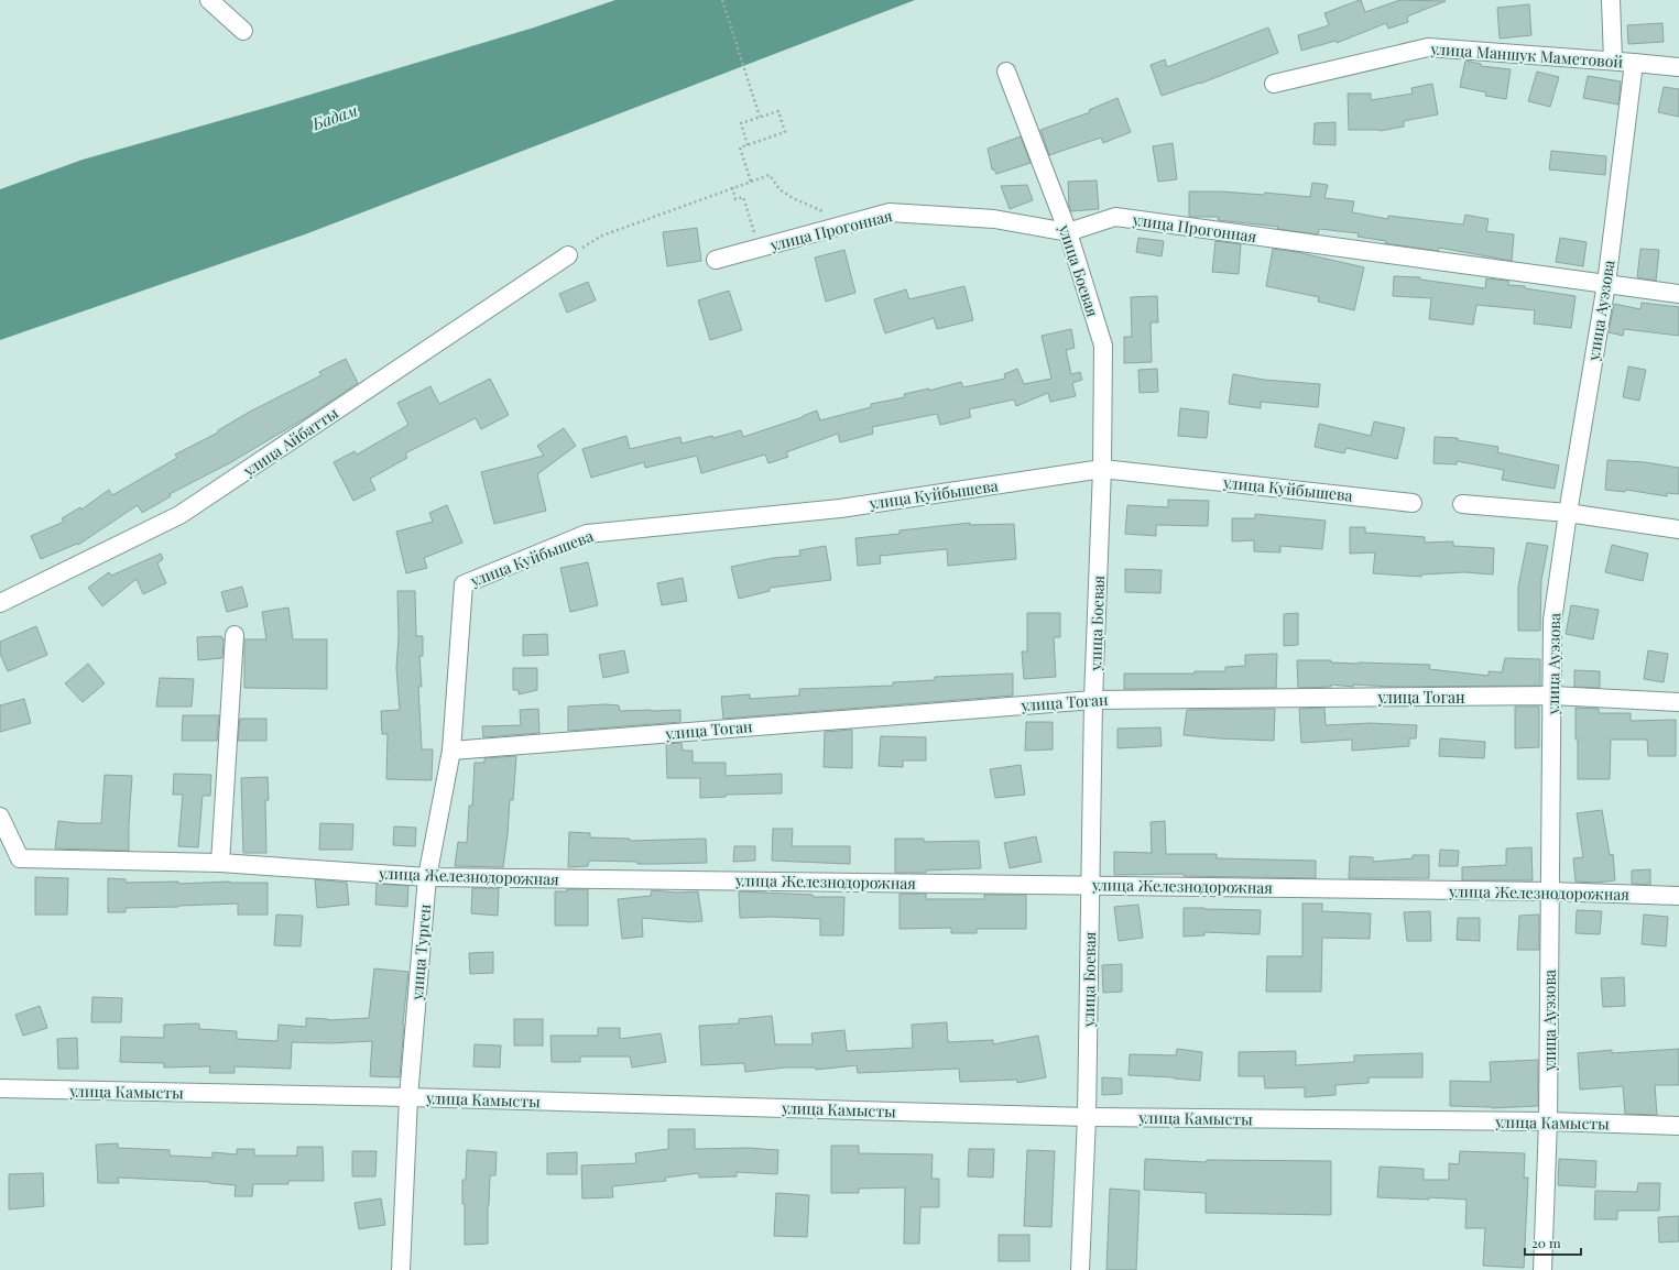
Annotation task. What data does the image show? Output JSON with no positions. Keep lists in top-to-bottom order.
{
  "streets": {
    "street": [
      "улица Маншук Маметовой",
      "улица Прогонная",
      "улица Боевая",
      "улица Ауэзова",
      "улица Айбатты",
      "улица Куйбышева",
      "улица Тоган",
      "улица Железнодорожная",
      "улица Турген",
      "улица Камысты"
    ]
  },
  "crossings": [
    ["улица Маншук Маметовой", "улица Ауэзова"],
    ["улица Прогонная", "улица Боевая"],
    ["улица Прогонная", "улица Ауэзова"],
    ["улица Боевая", "улица Куйбышева"],
    ["улица Боевая", "улица Тоган"],
    ["улица Боевая", "улица Железнодорожная"],
    ["улица Боевая", "улица Камысты"],
    ["улица Ауэзова", "улица Тоган"],
    ["улица Ауэзова", "улица Железнодорожная"],
    ["улица Ауэзова", "улица Камысты"],
    ["улица Куйбышева", "улица Турген"],
    ["улица Тоган", "улица Турген"],
    ["улица Железнодорожная", "улица Турген"],
    ["улица Турген", "улица Камысты"]
  ],
  "water": ["Бадам"],
  "scale_bar": "20 m"
}
